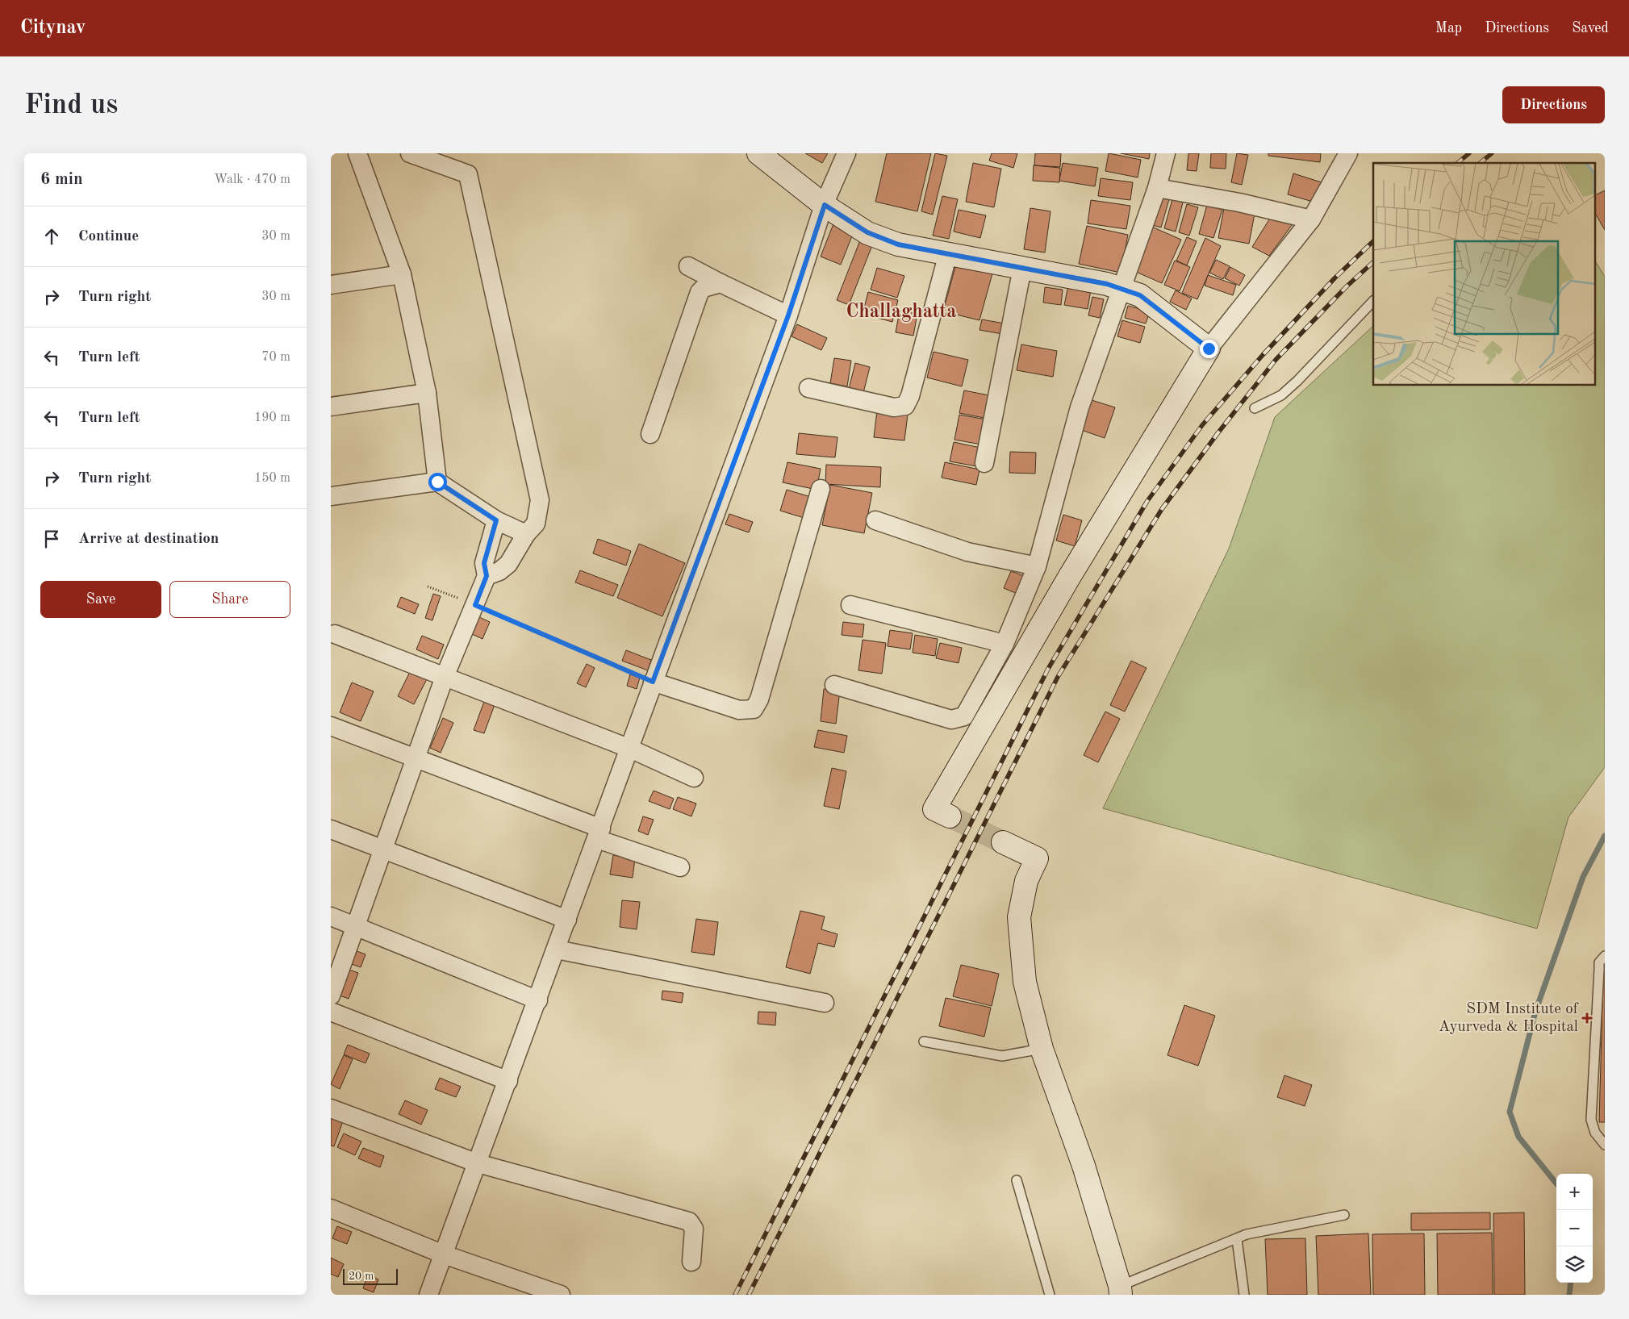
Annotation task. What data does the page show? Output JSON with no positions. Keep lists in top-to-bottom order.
{
  "districts": ["Challaghatta"],
  "places": {
    "health": ["SDM Institute of Ayurveda & Hospital"]
  },
  "scale_bar": "20 m",
  "page": {
    "header": "Citynav",
    "nav": ["Map", "Directions", "Saved"],
    "buttons": [
      "Directions",
      ["Save", "Share"]
    ],
    "title": "Find us",
    "heading": ["6 min", "Walk · 470 m"],
    "list": [
      ["Continue", "30 m"],
      ["Turn right", "30 m"],
      ["Turn left", "70 m"],
      ["Turn left", "190 m"],
      ["Turn right", "150 m"],
      "Arrive at destination"
    ],
    "map_buttons": ["+", "−"],
    "scale": "20 m"
  }
}
